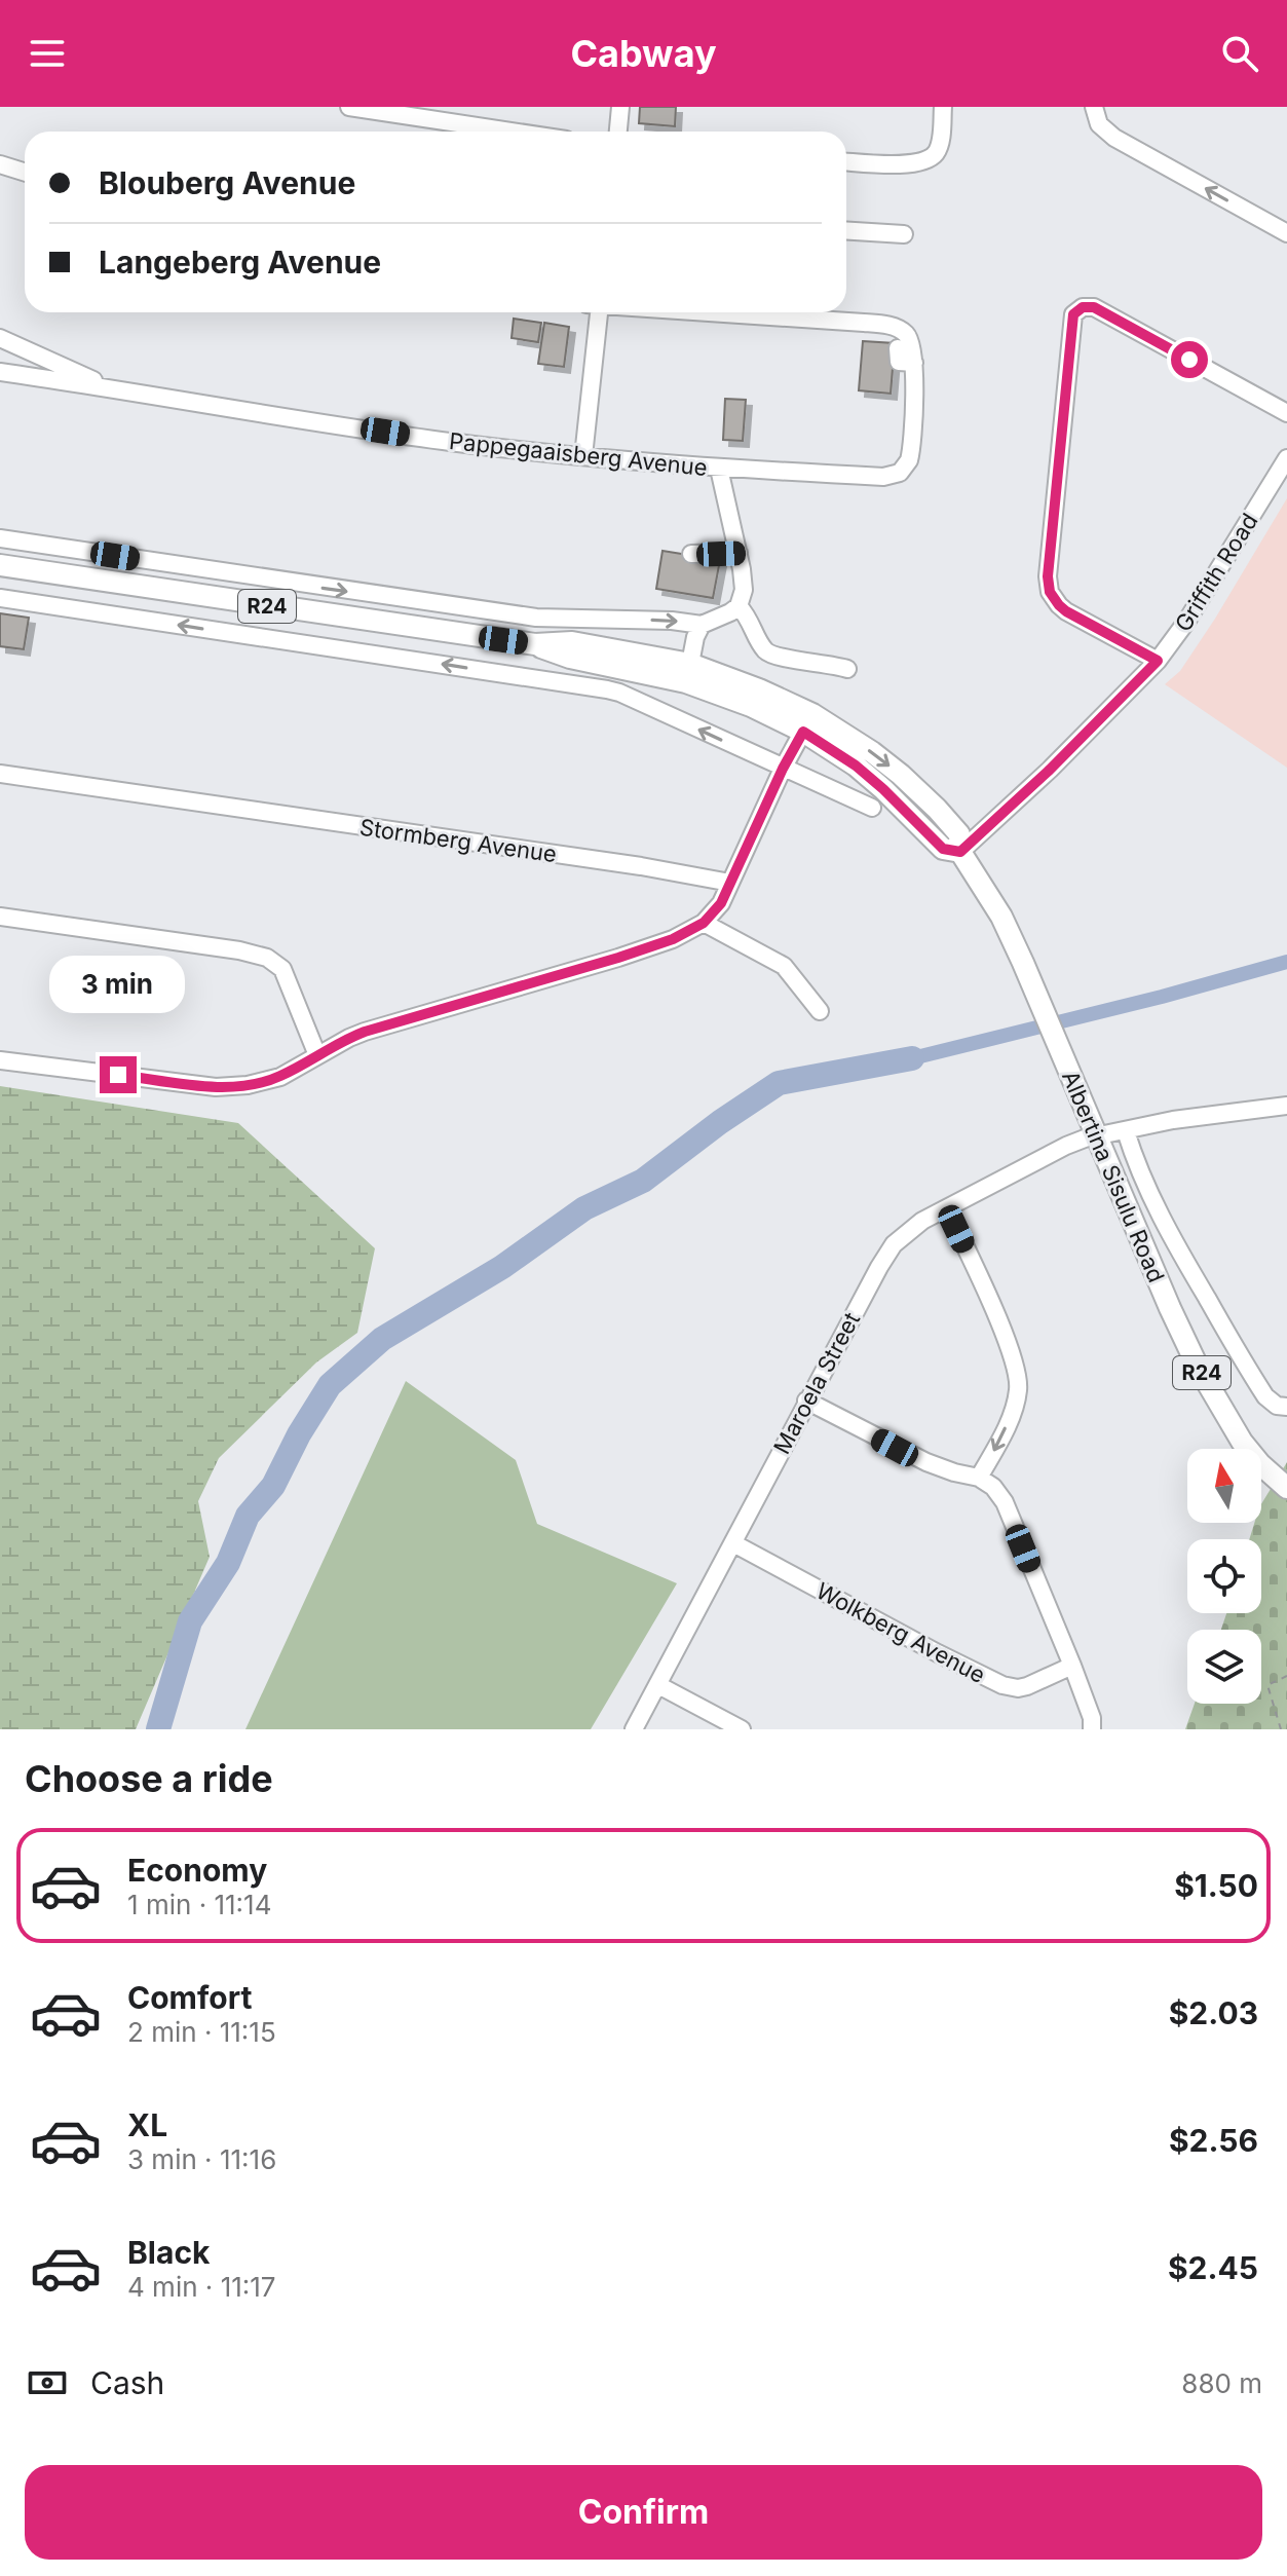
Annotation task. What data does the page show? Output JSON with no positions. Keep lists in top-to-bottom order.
{
  "streets": {
    "main road": ["R24", "Albertina Sisulu Road"],
    "street": [
      "Pappegaaisberg Avenue",
      "Griffith Road",
      "Stormberg Avenue",
      "Maroela Street",
      "Wolkberg Avenue"
    ]
  },
  "crossings": [
    ["Griffith Road", "Albertina Sisulu Road"],
    ["Albertina Sisulu Road", "Maroela Street"],
    ["Maroela Street", "Wolkberg Avenue"]
  ],
  "north": "top",
  "page": {
    "header": "Cabway",
    "banner": ["Blouberg Avenue", "Langeberg Avenue"],
    "bubble": "3 min",
    "heading": "Choose a ride",
    "list": [
      {
        "name": "Economy",
        "note": "1 min · 11:14",
        "value": "$1.50"
      },
      {
        "name": "Comfort",
        "note": "2 min · 11:15",
        "value": "$2.03"
      },
      {
        "name": "XL",
        "note": "3 min · 11:16",
        "value": "$2.56"
      },
      {
        "name": "Black",
        "note": "4 min · 11:17",
        "value": "$2.45"
      }
    ],
    "pay": ["Cash", "880 m"],
    "buttons": "Confirm"
  }
}
